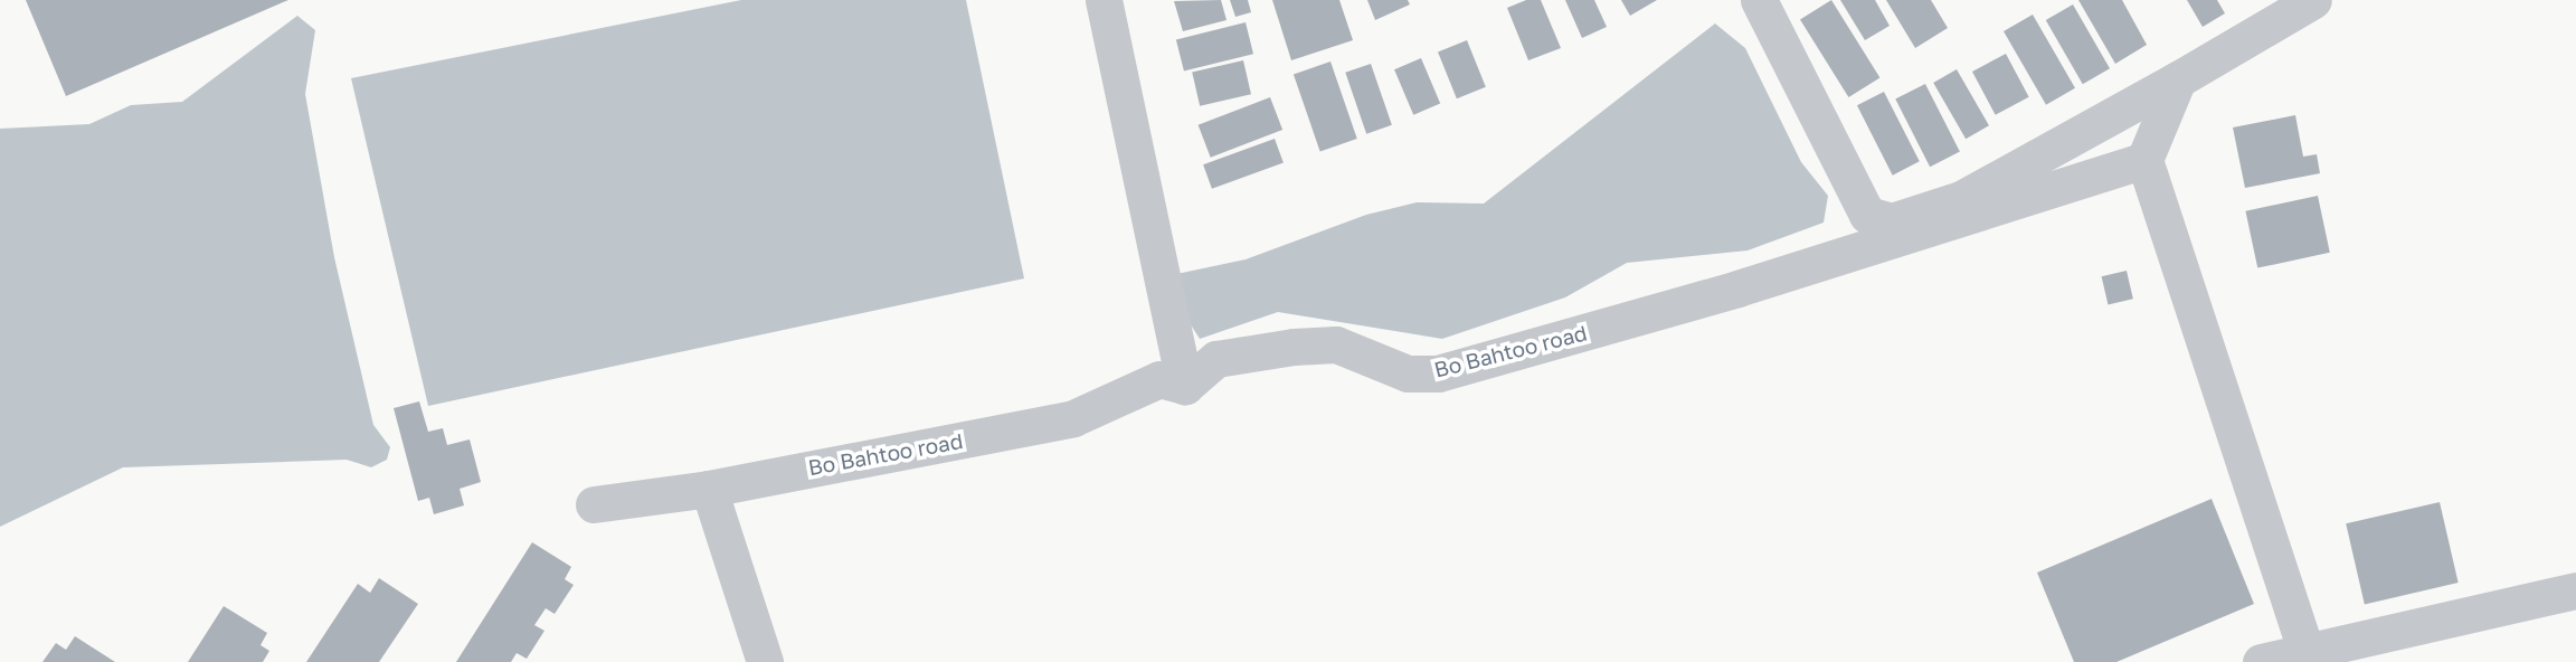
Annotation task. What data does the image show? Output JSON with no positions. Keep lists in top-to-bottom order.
{
  "streets": {
    "street": ["Bo Bahtoo road"]
  }
}
